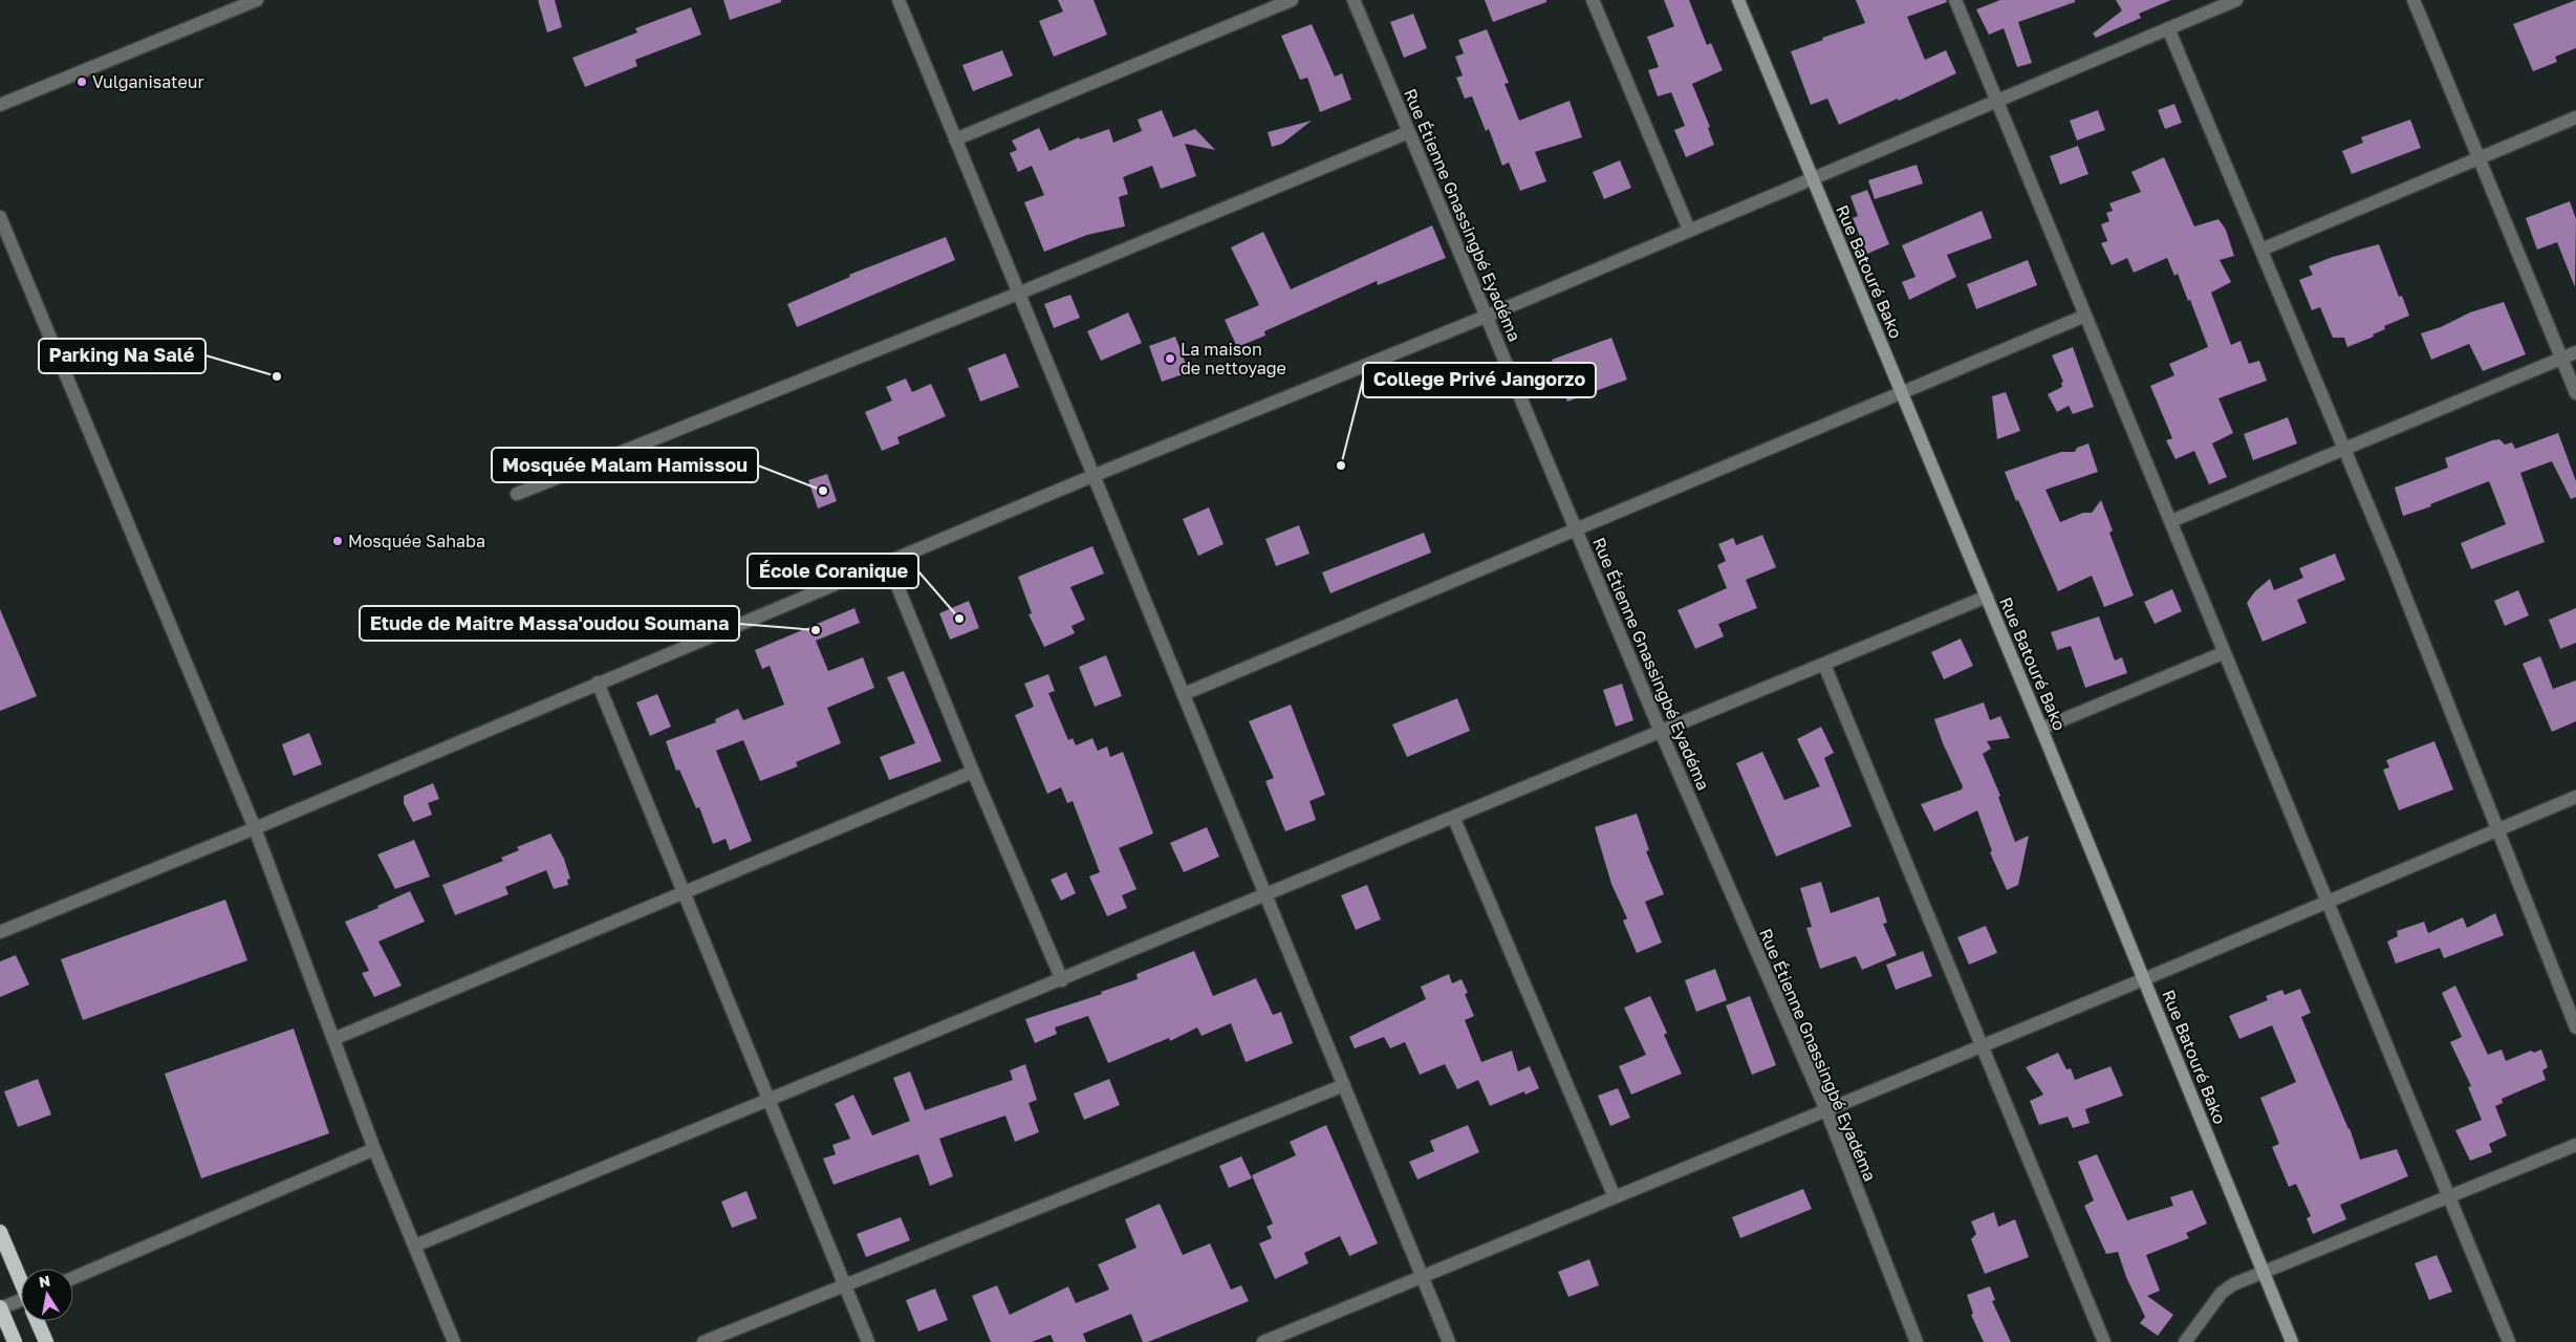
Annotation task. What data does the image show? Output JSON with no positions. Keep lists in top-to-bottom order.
{
  "streets": {
    "main road": ["Rue Batouré Bako"],
    "street": ["Rue Étienne Gnassingbé Eyadéma"]
  },
  "places": [
    "Vulganisateur",
    "La maison de nettoyage",
    "Parking Na Salé",
    "College Privé Jangorzo",
    "Mosquée Malam Hamissou",
    "Mosquée Sahaba",
    "École Coranique",
    "Etude de Maitre Massa'oudou Soumana"
  ],
  "north": "top"
}
